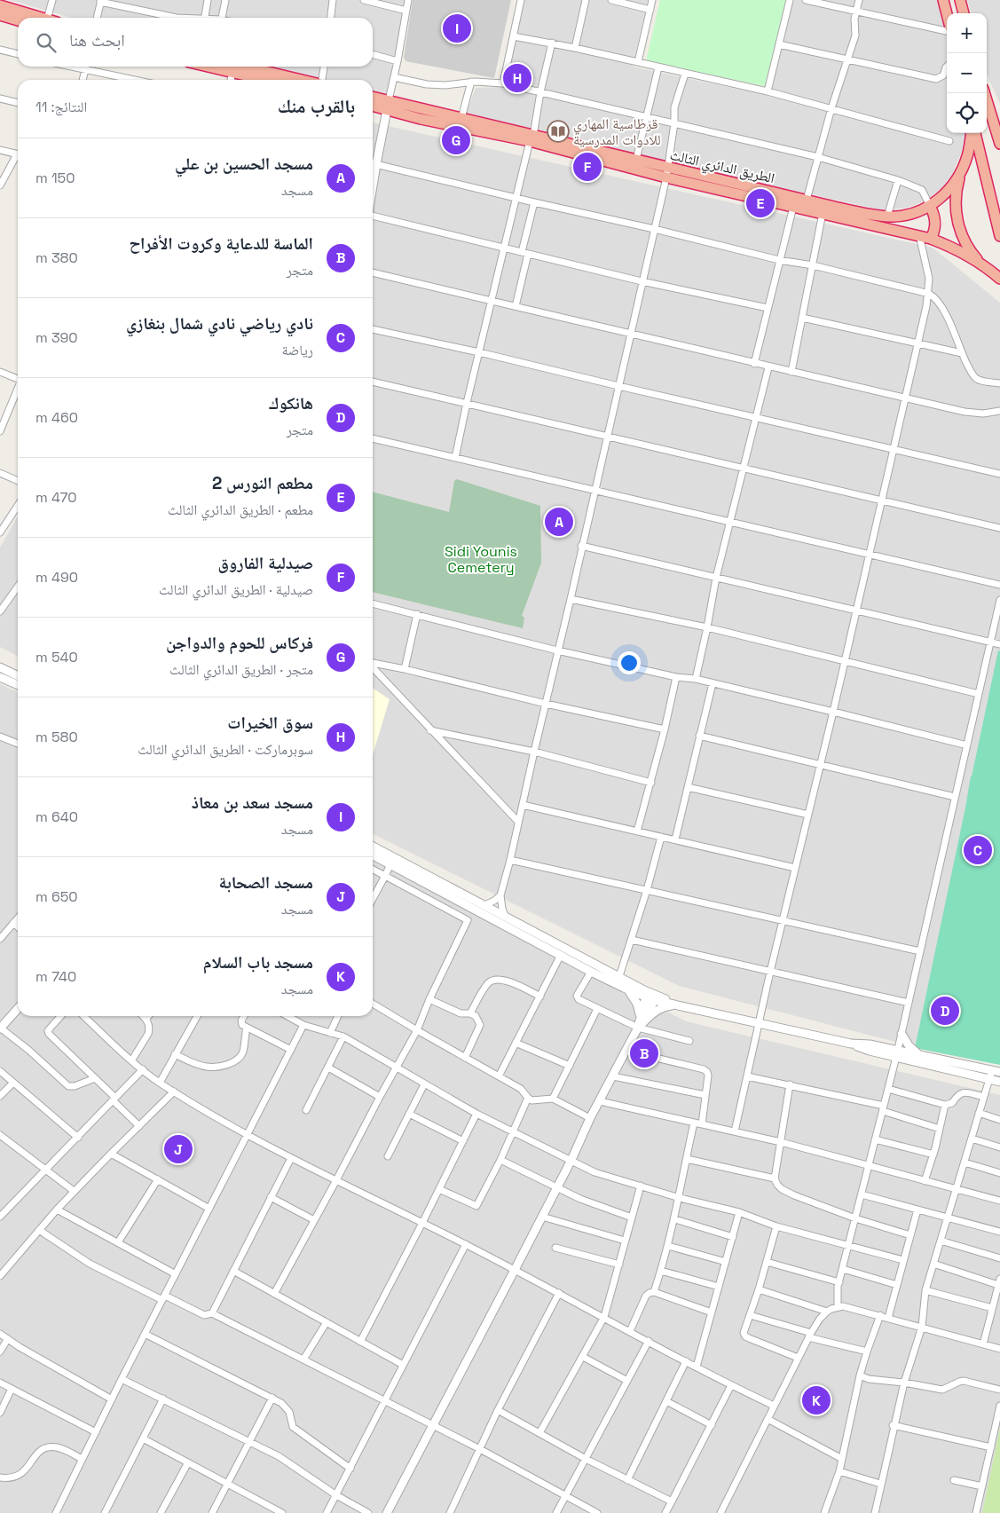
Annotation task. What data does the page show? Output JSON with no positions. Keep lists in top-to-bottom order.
{
  "streets": {
    "highway": ["الطريق الدائري الثالث"]
  },
  "parks": ["Sidi Younis Cemetery"],
  "places": {
    "library": ["قرطاسية المهاري للادوات المدرسية"]
  },
  "page": {
    "pins": [
      "I",
      "H",
      "G",
      "F",
      "E",
      "A",
      "C",
      "D",
      "B",
      "J",
      "K"
    ],
    "map_buttons": ["+", "−"],
    "search": "ابحث هنا",
    "heading": ["بالقرب منك", "النتائج: 11"],
    "list": [
      {
        "mark": "A",
        "name": "مسجد الحسين بن علي",
        "note": "مسجد",
        "value": "150 m"
      },
      {
        "mark": "B",
        "name": "الماسة للدعاية وكروت الأفراح",
        "note": "متجر",
        "value": "380 m"
      },
      {
        "mark": "C",
        "name": "نادي رياضي نادي شمال بنغازي",
        "note": "رياضة",
        "value": "390 m"
      },
      {
        "mark": "D",
        "name": "هانكوك",
        "note": "متجر",
        "value": "460 m"
      },
      {
        "mark": "E",
        "name": "مطعم النورس 2",
        "note": "مطعم · الطريق الدائري الثالث",
        "value": "470 m"
      },
      {
        "mark": "F",
        "name": "صيدلية الفاروق",
        "note": "صيدلية · الطريق الدائري الثالث",
        "value": "490 m"
      },
      {
        "mark": "G",
        "name": "فركاس للحوم والدواجن",
        "note": "متجر · الطريق الدائري الثالث",
        "value": "540 m"
      },
      {
        "mark": "H",
        "name": "سوق الخيرات",
        "note": "سوبرماركت · الطريق الدائري الثالث",
        "value": "580 m"
      },
      {
        "mark": "I",
        "name": "مسجد سعد بن معاذ",
        "note": "مسجد",
        "value": "640 m"
      },
      {
        "mark": "J",
        "name": "مسجد الصحابة",
        "note": "مسجد",
        "value": "650 m"
      },
      {
        "mark": "K",
        "name": "مسجد باب السلام",
        "note": "مسجد",
        "value": "740 m"
      }
    ]
  }
}
